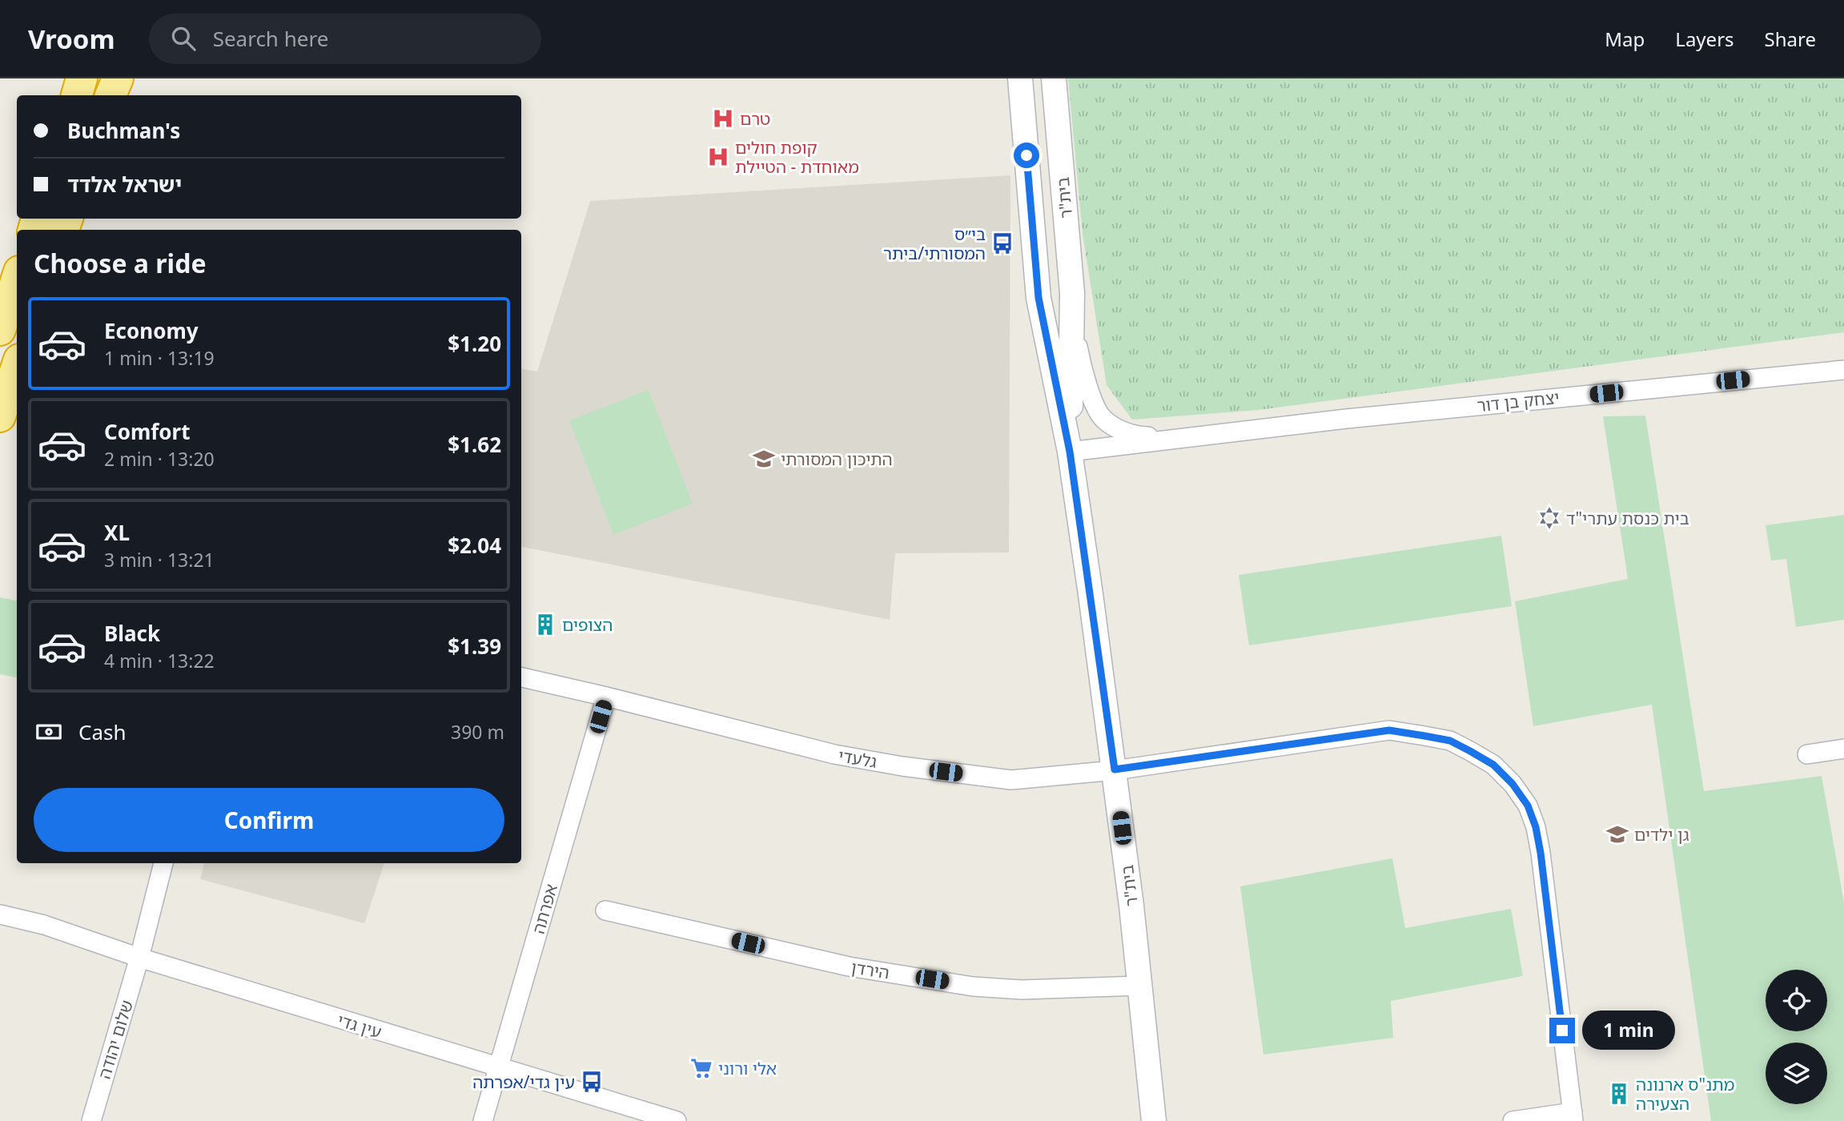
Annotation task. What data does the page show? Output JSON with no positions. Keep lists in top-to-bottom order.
{
  "streets": {
    "street": [
      "בית\"ר",
      "יצחק בן דור",
      "גלעדי",
      "אפרתה",
      "הירדן",
      "עין גדי",
      "שלום יהודה"
    ]
  },
  "crossings": [
    ["בית\"ר", "יצחק בן דור"],
    ["בית\"ר", "גלעדי"],
    ["בית\"ר", "הירדן"],
    ["גלעדי", "אפרתה"],
    ["אפרתה", "עין גדי"],
    ["עין גדי", "שלום יהודה"]
  ],
  "places": {
    "hospital": ["טרם", "קופת חולים מאוחדת - הטיילת"],
    "bus stop": ["בי״ס המסורתי/ביתר", "עין גדי/אפרתה"],
    "school or university": ["התיכון המסורתי", "גן ילדים"],
    "synagogue": ["בית כנסת עתרי\"ד"],
    "building": ["הצופים", "מתנ\"ס ארנונה הצעירה"],
    "supermarket": ["אלי ורוני"]
  },
  "page": {
    "header": "Vroom",
    "search": "Search here",
    "nav": ["Map", "Layers", "Share"],
    "banner": ["Buchman's", "ישראל אלדד"],
    "heading": "Choose a ride",
    "list": [
      {
        "name": "Economy",
        "note": "1 min · 13:19",
        "value": "$1.20"
      },
      {
        "name": "Comfort",
        "note": "2 min · 13:20",
        "value": "$1.62"
      },
      {
        "name": "XL",
        "note": "3 min · 13:21",
        "value": "$2.04"
      },
      {
        "name": "Black",
        "note": "4 min · 13:22",
        "value": "$1.39"
      }
    ],
    "pay": ["Cash", "390 m"],
    "buttons": "Confirm",
    "bubble": "1 min"
  }
}
